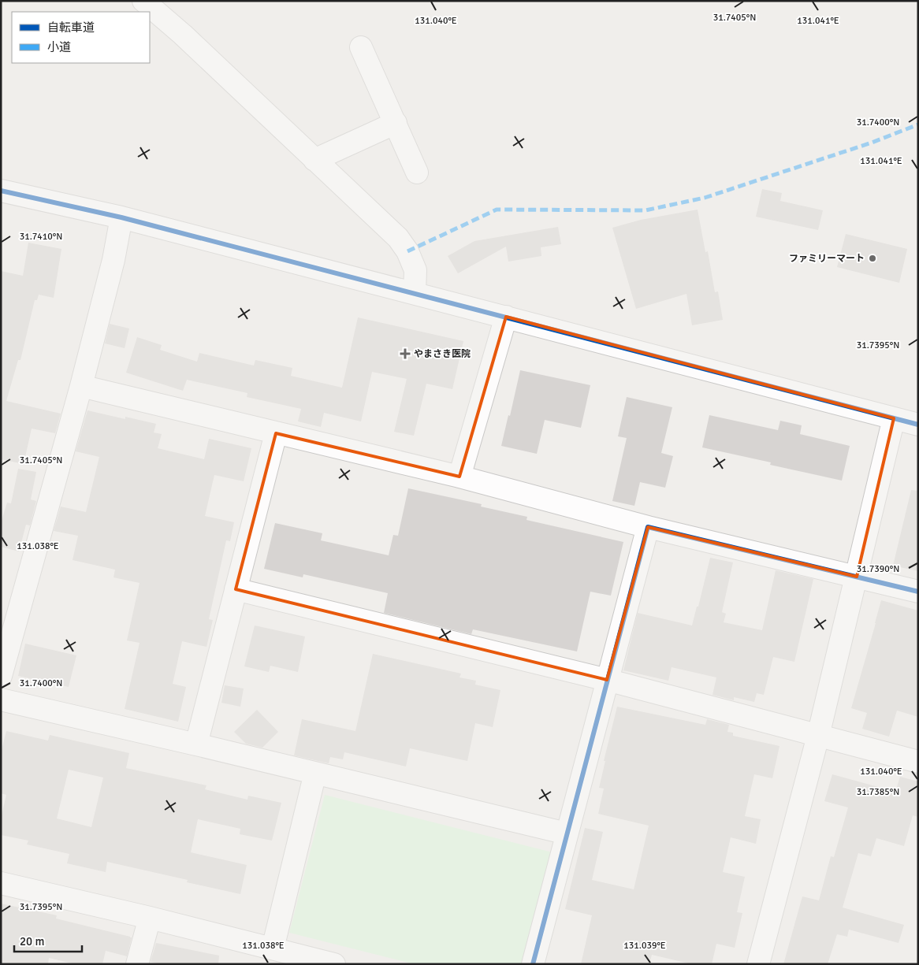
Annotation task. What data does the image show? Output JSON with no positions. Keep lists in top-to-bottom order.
{
  "places": {
    "other": ["ファミリーマート"],
    "health": ["やまさき医院"]
  },
  "legend": ["自転車道", "小道"],
  "scale_bar": "20 m",
  "coordinates": [
    "31.7405°N",
    "131.040°E",
    "131.041°E",
    "31.7400°N",
    "31.7410°N",
    "31.7395°N",
    "131.038°E",
    "31.7390°N",
    "31.7385°N",
    "131.039°E"
  ]
}
